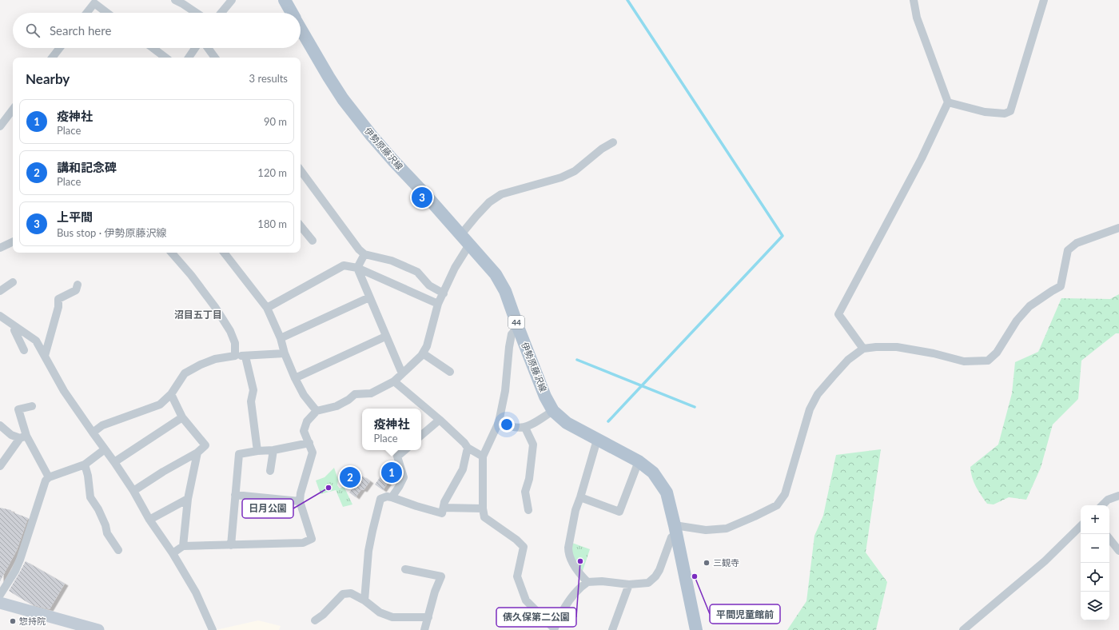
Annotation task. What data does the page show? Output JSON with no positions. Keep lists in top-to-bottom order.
{
  "streets": {
    "main road": ["伊勢原藤沢線", "44"]
  },
  "districts": ["沼目五丁目"],
  "places": [
    "日月公園",
    "俵久保第二公園",
    "三観寺",
    "平間児童館前",
    "惣持院"
  ],
  "page": {
    "search": "Search here",
    "heading": ["Nearby", "3 results"],
    "list": [
      {
        "mark": "1",
        "name": "疫神社",
        "note": "Place",
        "value": "90 m"
      },
      {
        "mark": "2",
        "name": "講和記念碑",
        "note": "Place",
        "value": "120 m"
      },
      {
        "mark": "3",
        "name": "上平間",
        "note": "Bus stop · 伊勢原藤沢線",
        "value": "180 m"
      }
    ],
    "pins": ["3", "1", "2"],
    "popup": ["疫神社", "Place"],
    "map_buttons": ["+", "−"]
  }
}
